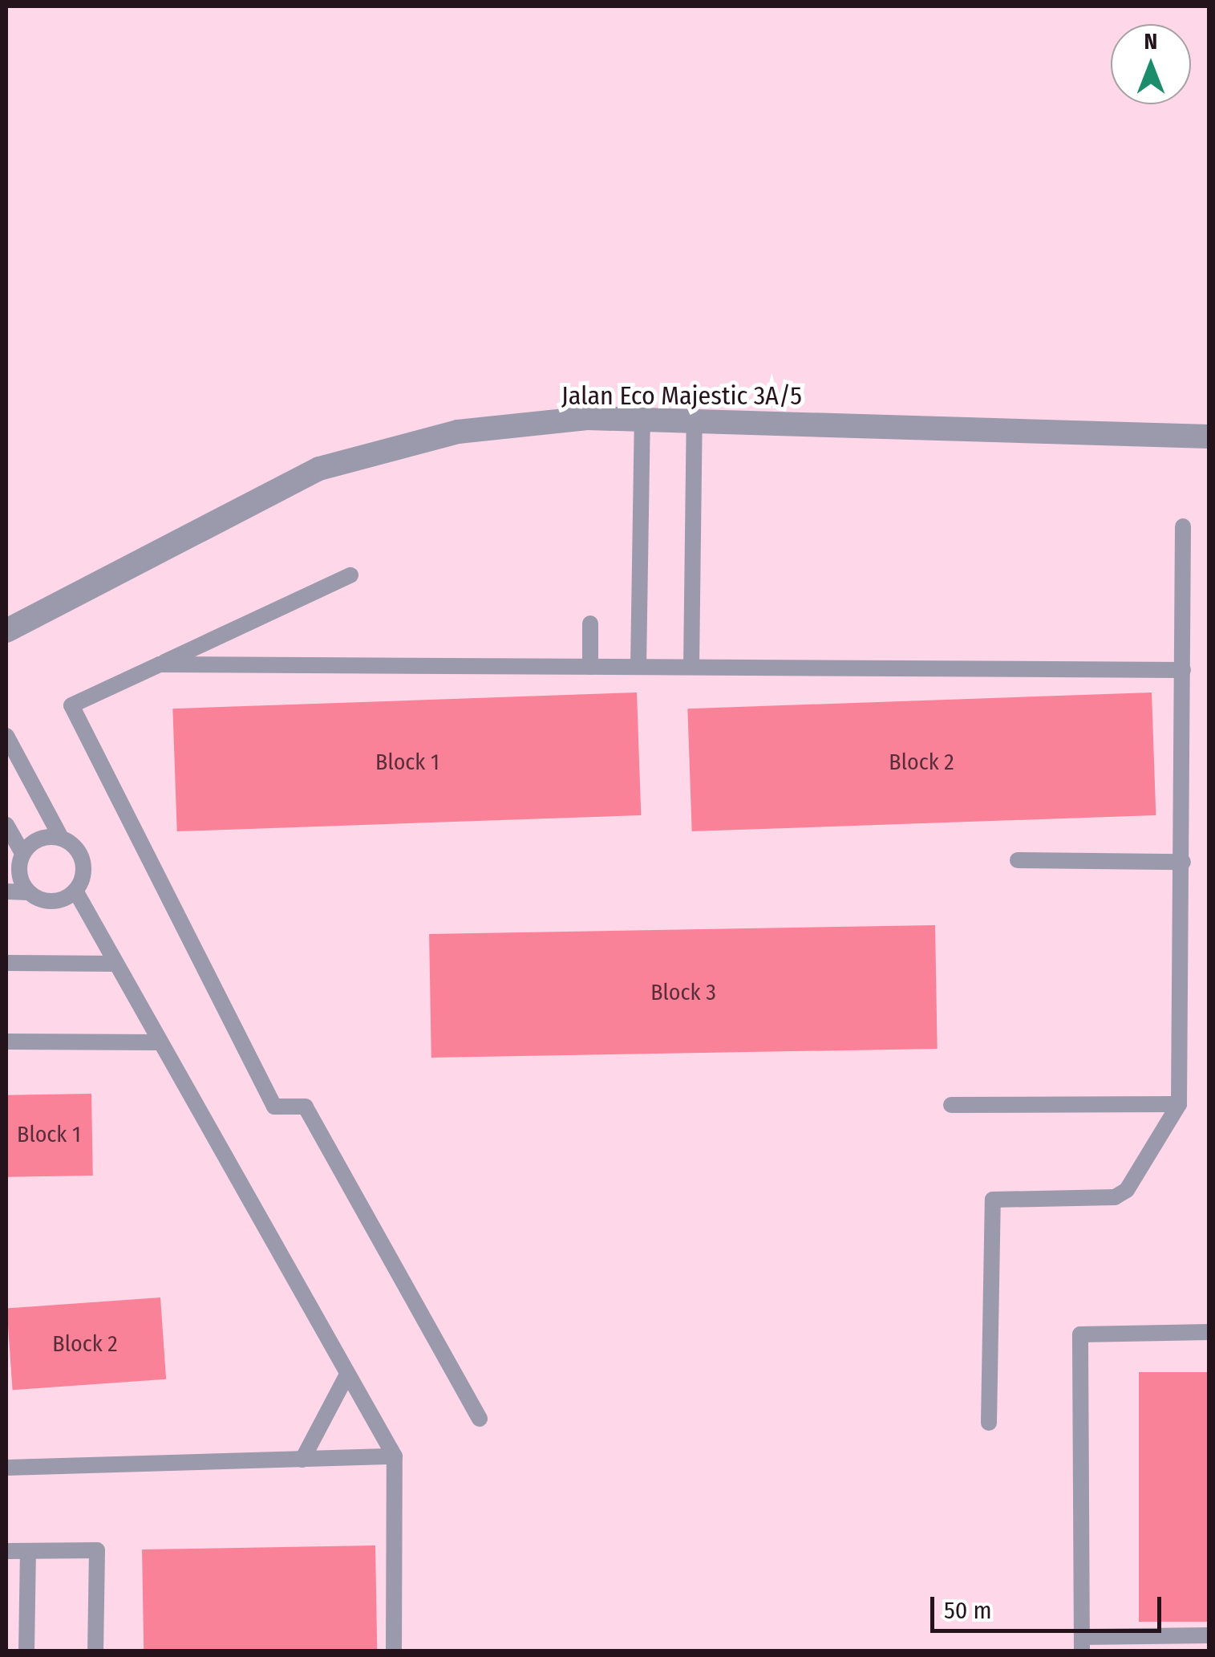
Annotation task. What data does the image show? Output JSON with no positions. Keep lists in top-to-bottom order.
{
  "streets": {
    "street": ["Jalan Eco Majestic 3A/5"]
  },
  "house_numbers": [
    "Block 1",
    "Block 2",
    "Block 3",
    "Block 1",
    "Block 2"
  ],
  "scale_bar": "50 m",
  "north": "top"
}
